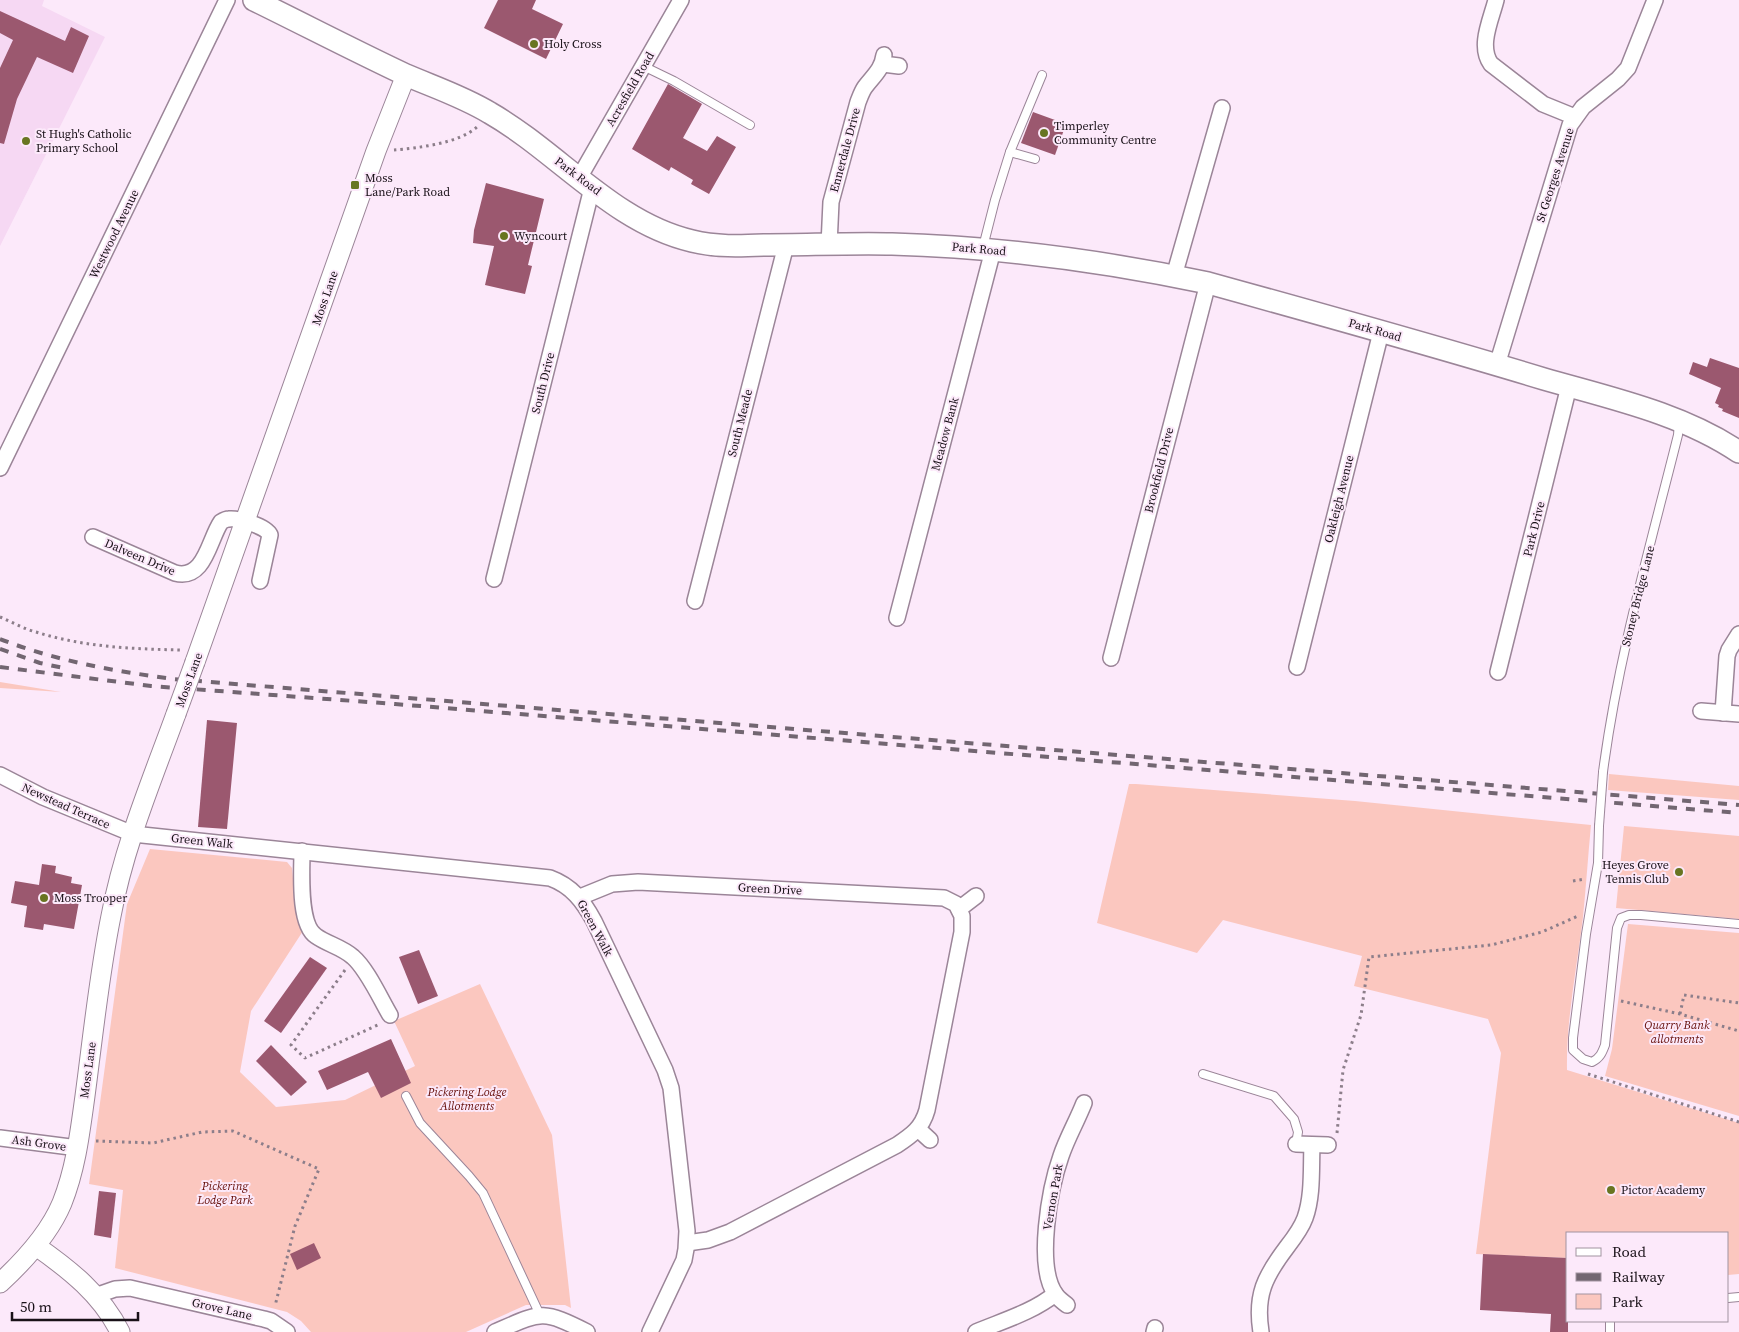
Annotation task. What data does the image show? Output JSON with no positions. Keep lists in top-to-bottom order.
{
  "streets": {
    "main road": ["Park Road"],
    "street": [
      "Acresfield Road",
      "Ennerdale Drive",
      "St Georges Avenue",
      "Westwood Avenue",
      "Moss Lane",
      "South Drive",
      "South Meade",
      "Meadow Bank",
      "Brookfield Drive",
      "Oakleigh Avenue",
      "Park Drive",
      "Dalveen Drive",
      "Newstead Terrace",
      "Green Walk",
      "Green Drive",
      "Ash Grove",
      "Vernon Park",
      "Grove Lane"
    ],
    "lane": ["Stoney Bridge Lane"]
  },
  "crossings": [
    ["Acresfield Road", "Park Road"],
    ["Acresfield Road", "South Drive"],
    ["Ennerdale Drive", "Park Road"],
    ["St Georges Avenue", "Park Road"],
    ["Park Road", "Moss Lane"],
    ["Park Road", "South Drive"],
    ["Park Road", "South Meade"],
    ["Park Road", "Meadow Bank"],
    ["Park Road", "Brookfield Drive"],
    ["Park Road", "Oakleigh Avenue"],
    ["Park Road", "Park Drive"],
    ["Park Road", "Stoney Bridge Lane"],
    ["Moss Lane", "Dalveen Drive"],
    ["Moss Lane", "Newstead Terrace"],
    ["Moss Lane", "Green Walk"],
    ["Moss Lane", "Ash Grove"],
    ["Newstead Terrace", "Green Walk"],
    ["Green Walk", "Green Drive"]
  ],
  "parks": ["Quarry Bank allotments", "Pickering Lodge Allotments", "Pickering Lodge Park"],
  "places": {
    "other": [
      "Holy Cross",
      "Timperley Community Centre",
      "St Hugh's Catholic Primary School",
      "Wyncourt",
      "Heyes Grove Tennis Club",
      "Moss Trooper",
      "Pictor Academy"
    ],
    "transit": ["Moss Lane/Park Road"]
  },
  "legend": ["Road", "Railway", "Park"],
  "scale_bar": "50 m"
}
